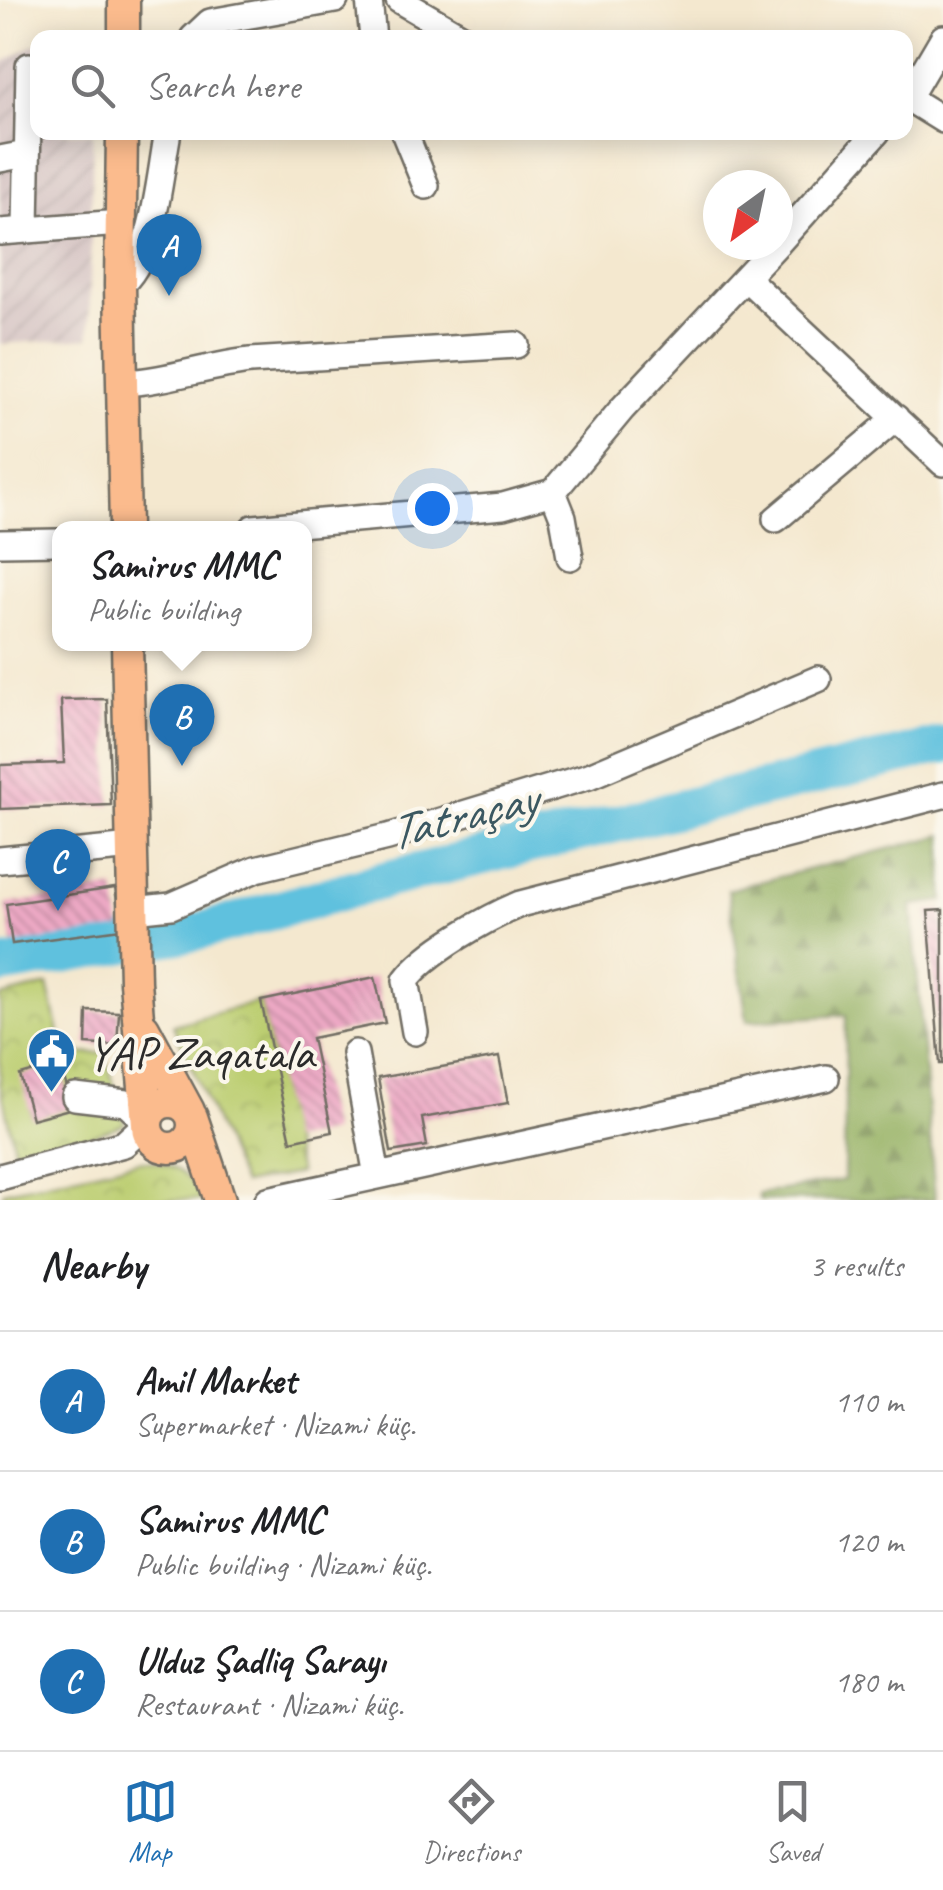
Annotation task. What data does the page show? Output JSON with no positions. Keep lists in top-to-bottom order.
{
  "water": ["Tatraçay"],
  "places": {
    "public building": ["YAP Zaqatala"]
  },
  "north": "bottom left",
  "page": {
    "search": "Search here",
    "pins": ["A", "B", "C"],
    "popup": ["Samirus MMC", "Public building"],
    "heading": ["Nearby", "3 results"],
    "list": [
      {
        "mark": "A",
        "name": "Amil Market",
        "note": "Supermarket · Nizami küç.",
        "value": "110 m"
      },
      {
        "mark": "B",
        "name": "Samirus MMC",
        "note": "Public building · Nizami küç.",
        "value": "120 m"
      },
      {
        "mark": "C",
        "name": "Ulduz Şadliq Sarayı",
        "note": "Restaurant · Nizami küç.",
        "value": "180 m"
      }
    ],
    "nav": ["Map", "Directions", "Saved"]
  }
}
